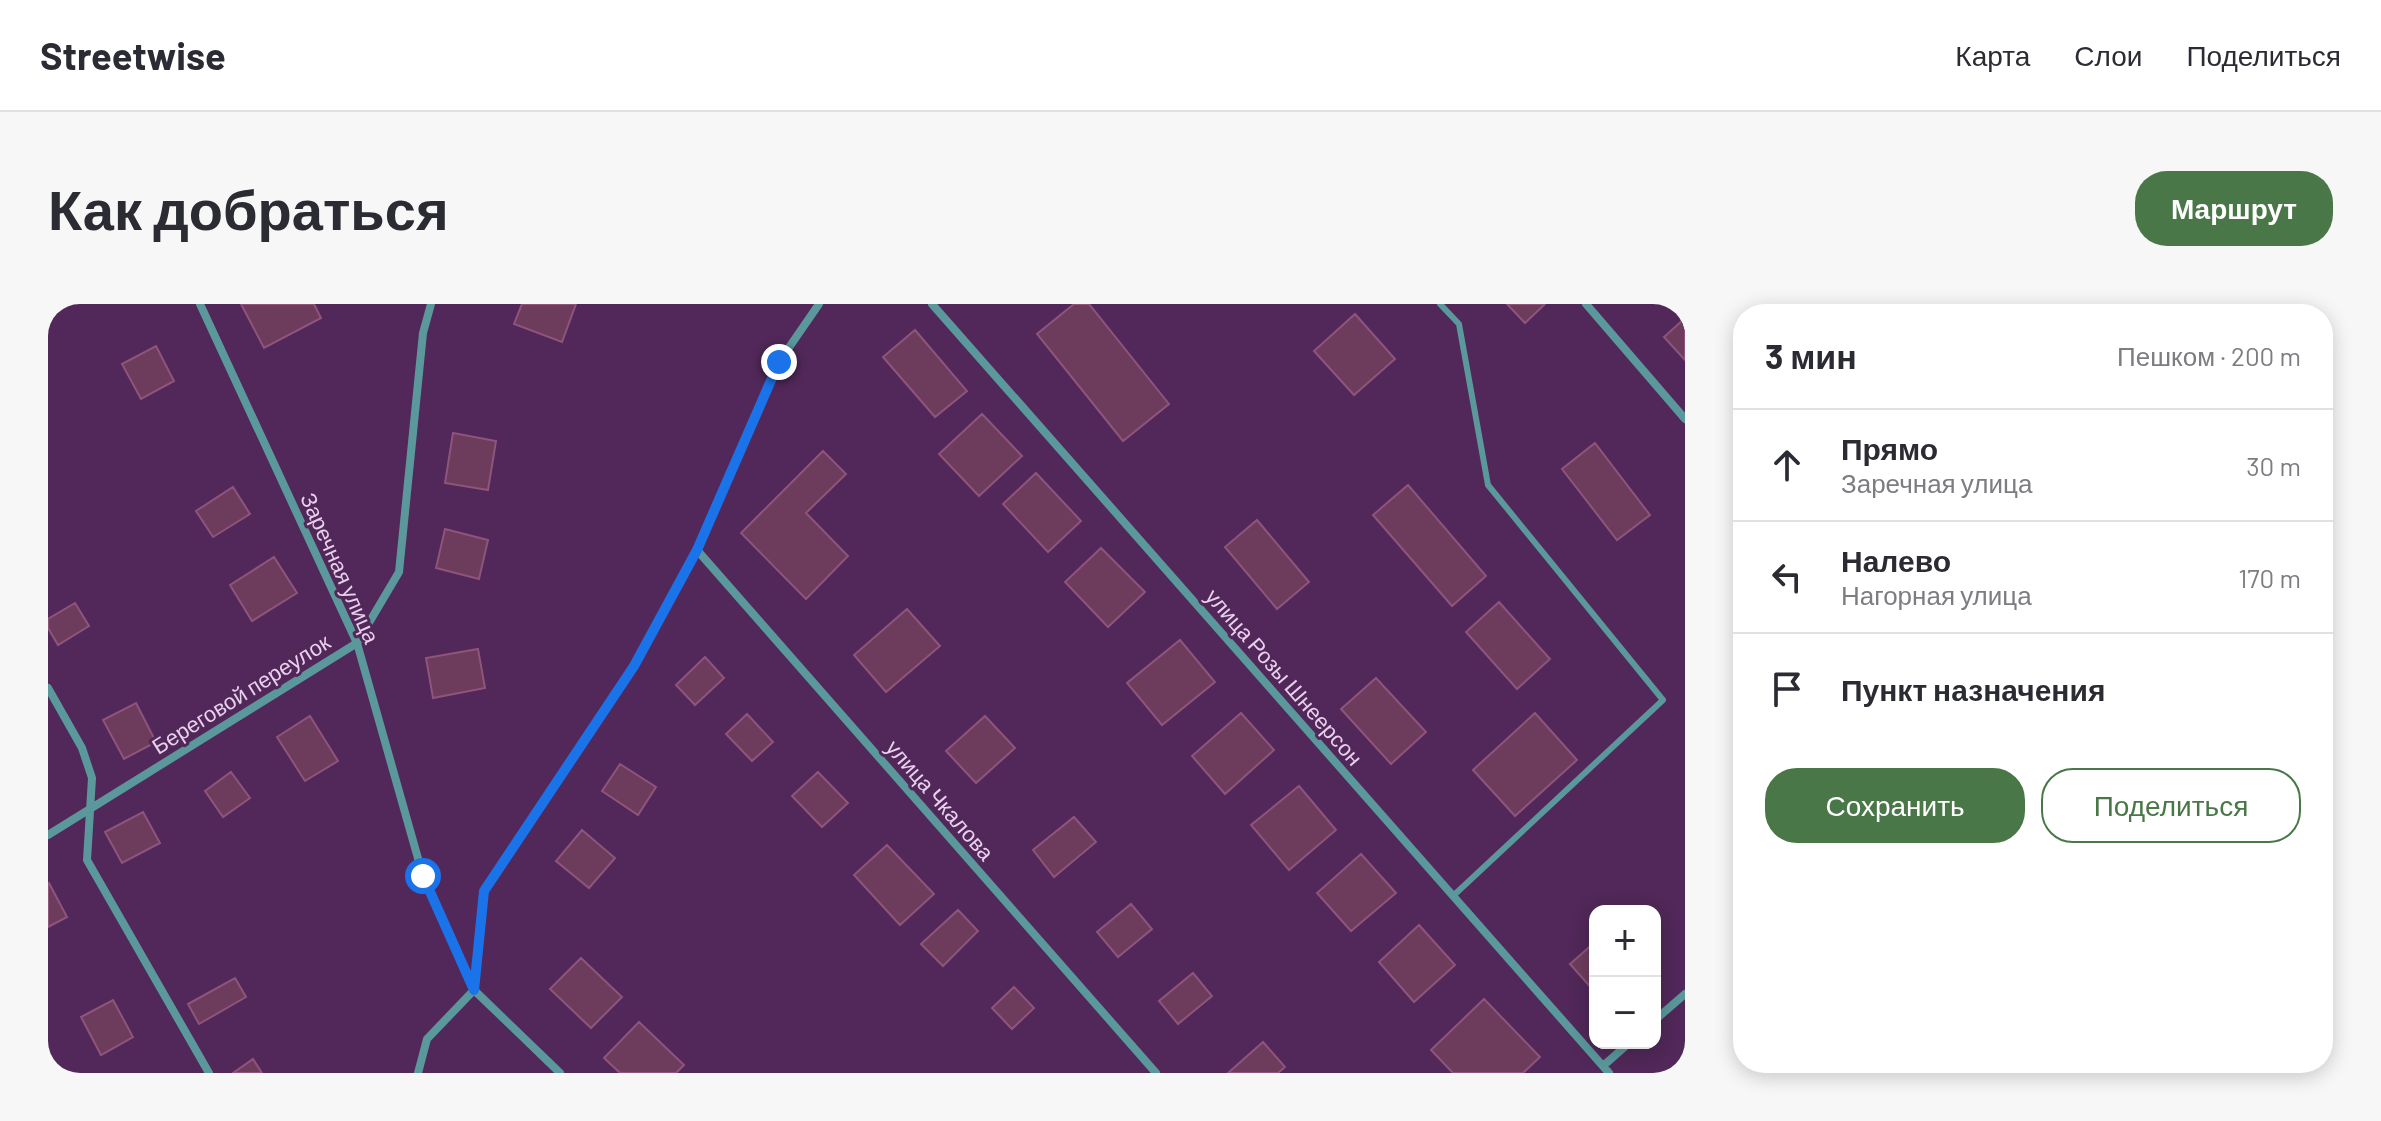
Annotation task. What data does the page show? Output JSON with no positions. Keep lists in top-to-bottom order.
{
  "streets": {
    "street": [
      "Заречная улица",
      "улица Розы Шнеерсон",
      "Береговой переулок",
      "улица Чкалова"
    ]
  },
  "crossings": [
    ["Заречная улица", "Береговой переулок"]
  ],
  "page": {
    "header": "Streetwise",
    "nav": ["Карта", "Слои", "Поделиться"],
    "buttons": [
      "Маршрут",
      ["Сохранить", "Поделиться"]
    ],
    "title": "Как добраться",
    "heading": ["3 мин", "Пешком · 200 m"],
    "list": [
      ["Прямо", "Заречная улица", "30 m"],
      ["Налево", "Нагорная улица", "170 m"],
      "Пункт назначения"
    ],
    "map_buttons": ["+", "−"]
  }
}
